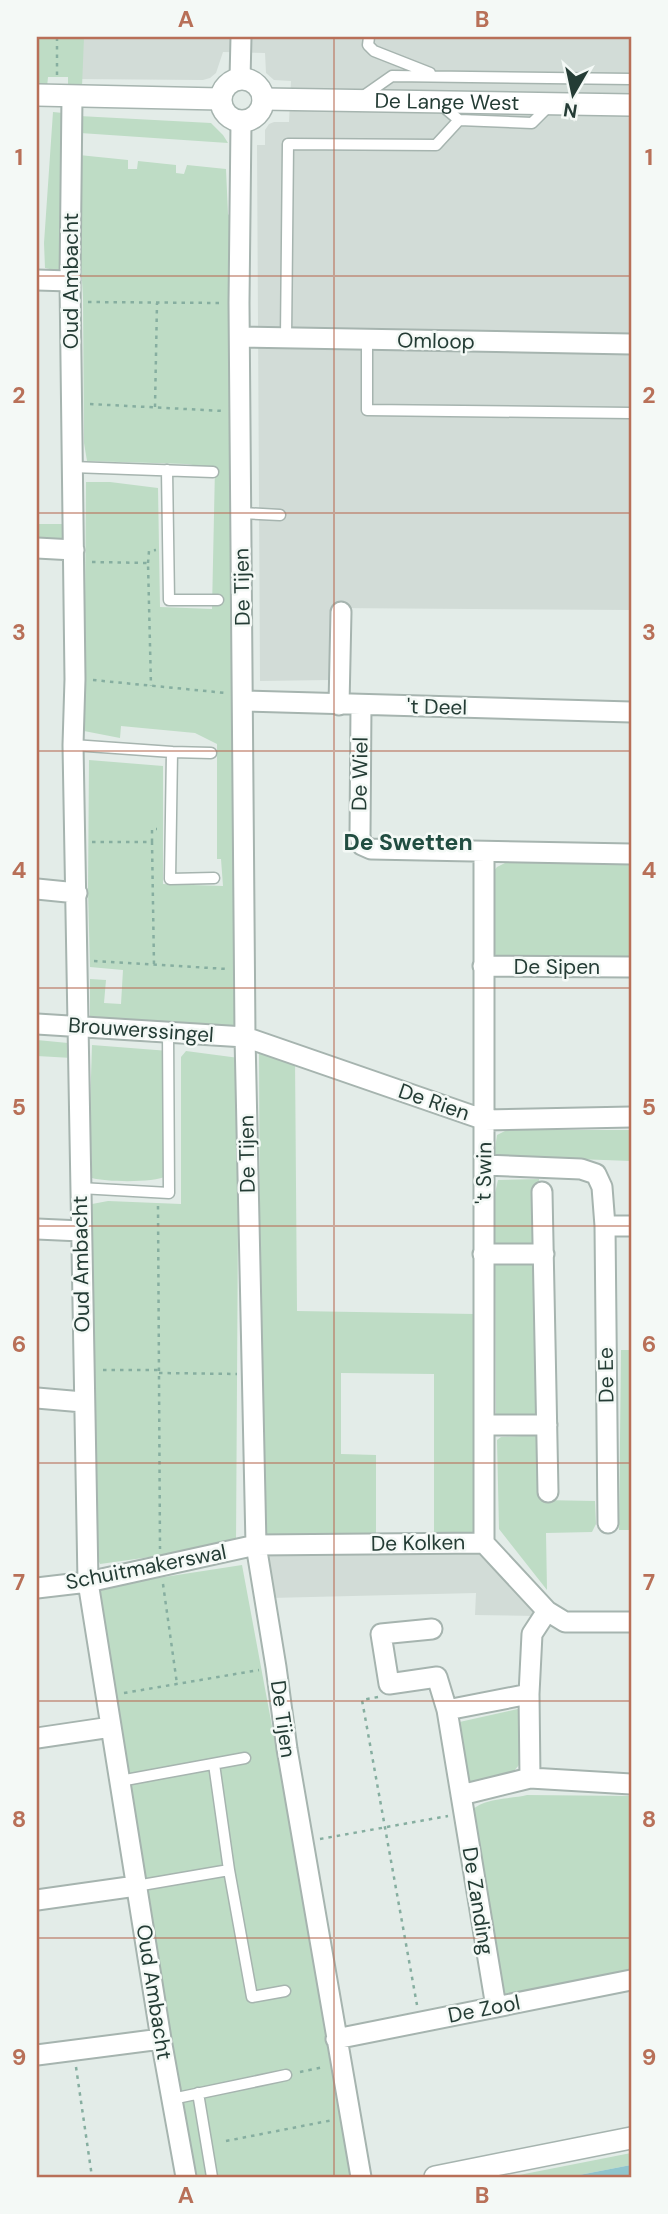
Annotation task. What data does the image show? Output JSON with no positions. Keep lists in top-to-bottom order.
{
  "streets": {
    "street": [
      "De Lange West",
      "Oud Ambacht",
      "Omloop",
      "De Tijen",
      "'t Deel",
      "De Wiel",
      "De Sipen",
      "Brouwerssingel",
      "De Rien",
      "'t Swin",
      "De Ee",
      "De Kolken",
      "Schuitmakerswal",
      "De Zanding",
      "De Zool"
    ]
  },
  "crossings": [
    ["De Lange West", "De Tijen"],
    ["Oud Ambacht", "Brouwerssingel"],
    ["Oud Ambacht", "Schuitmakerswal"],
    ["Omloop", "De Tijen"],
    ["De Tijen", "'t Deel"],
    ["De Tijen", "Brouwerssingel"],
    ["De Tijen", "De Rien"],
    ["De Tijen", "De Kolken"],
    ["De Tijen", "Schuitmakerswal"],
    ["De Tijen", "De Zool"],
    ["'t Deel", "De Wiel"],
    ["De Sipen", "'t Swin"],
    ["Brouwerssingel", "De Rien"],
    ["De Rien", "'t Swin"],
    ["'t Swin", "De Ee"],
    ["'t Swin", "De Kolken"],
    ["De Kolken", "Schuitmakerswal"],
    ["De Zanding", "De Zool"]
  ],
  "districts": ["De Swetten"],
  "north": "bottom",
  "grid": {
    "columns": ["A", "B"],
    "rows": [
      "1",
      "2",
      "3",
      "4",
      "5",
      "6",
      "7",
      "8",
      "9"
    ]
  }
}
